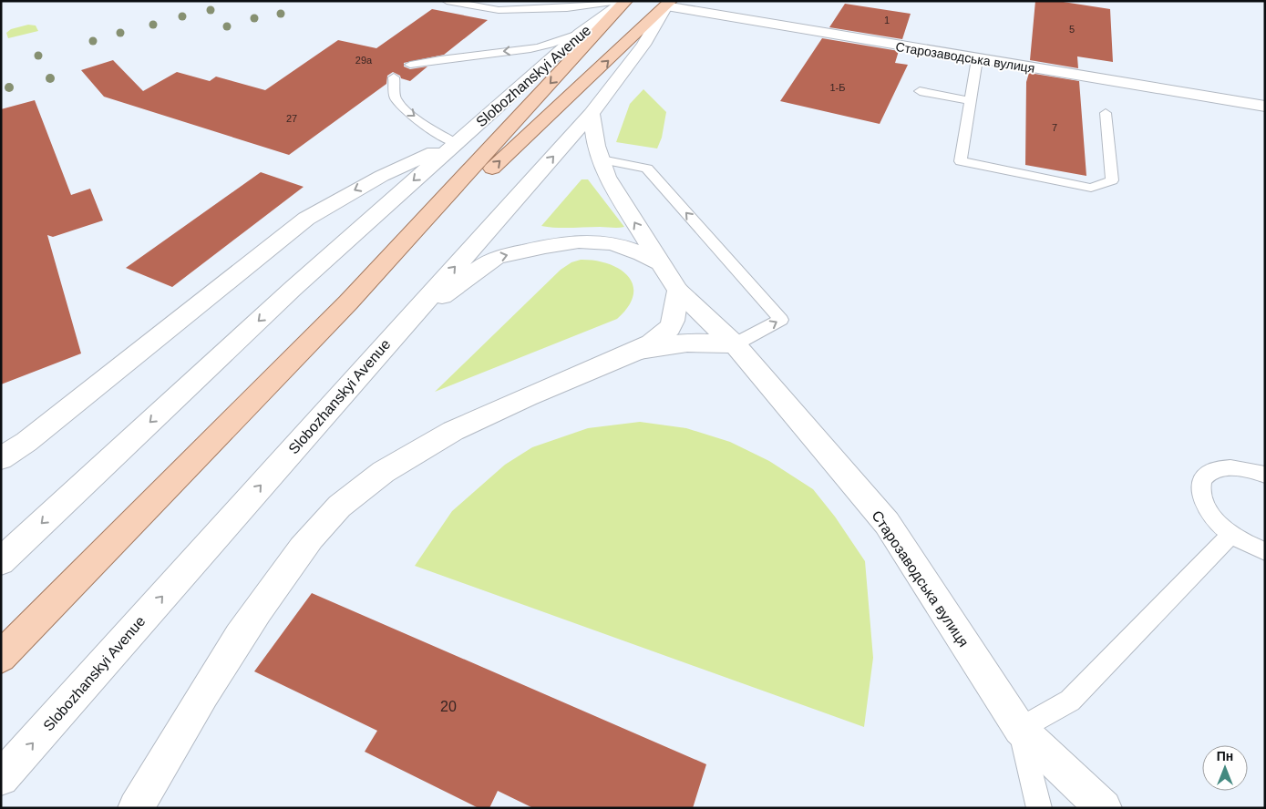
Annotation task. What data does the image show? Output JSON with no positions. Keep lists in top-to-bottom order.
{
  "streets": {
    "main road": ["Старозаводська вулиця", "Slobozhanskyi Avenue"]
  },
  "crossings": [
    ["Старозаводська вулиця", "Slobozhanskyi Avenue"]
  ],
  "house_numbers": [
    "1",
    "5",
    "29а",
    "1-Б",
    "27",
    "7",
    "20"
  ],
  "north": "top"
}
